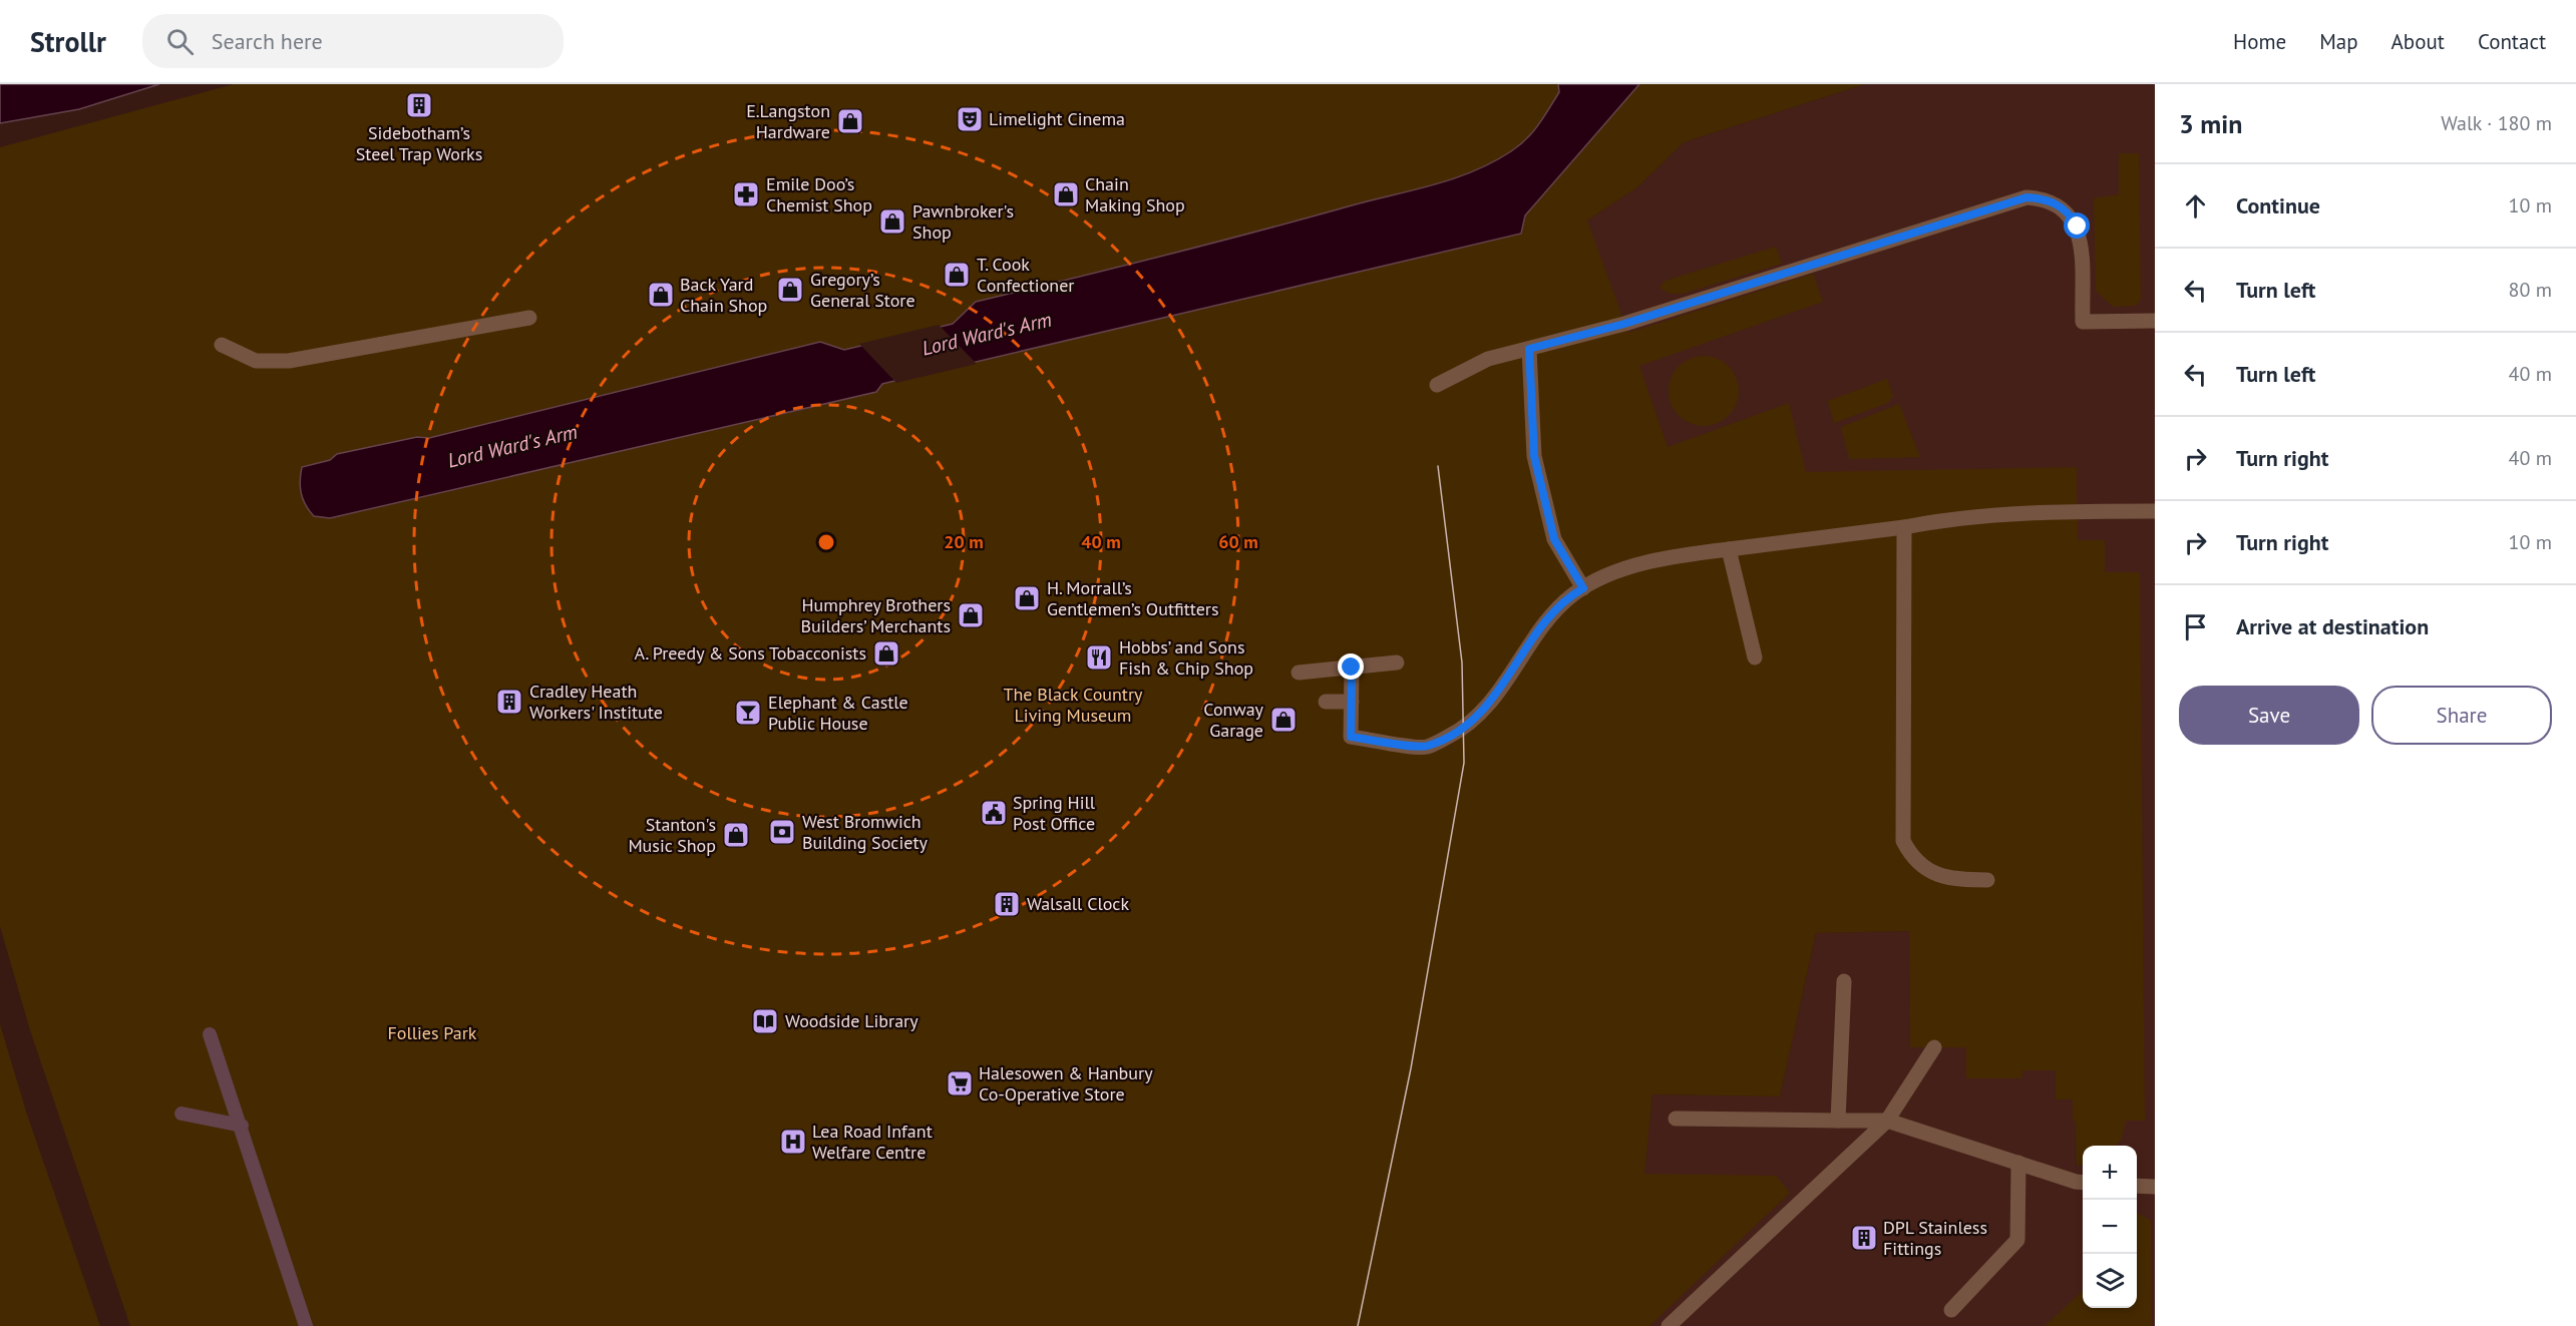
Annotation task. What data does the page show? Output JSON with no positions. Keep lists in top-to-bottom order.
{
  "water": ["Lord Ward's Arm"],
  "parks": ["The Black Country Living Museum", "Follies Park"],
  "places": {
    "building": [
      "Sidebotham’s Steel Trap Works",
      "Cradley Heath Workers' Institute",
      "Walsall Clock",
      "DPL Stainless Fittings"
    ],
    "theatre": ["Limelight Cinema"],
    "shop": [
      "E.Langston Hardware",
      "Chain Making Shop",
      "Pawnbroker's Shop",
      "T. Cook Confectioner",
      "Gregory’s General Store",
      "Back Yard Chain Shop",
      "H. Morrall’s Gentlemen’s Outfitters",
      "Humphrey Brothers Builders’ Merchants",
      "A. Preedy & Sons Tobacconists",
      "Conway Garage",
      "Stanton's Music Shop"
    ],
    "pharmacy": ["Emile Doo’s Chemist Shop"],
    "restaurant": ["Hobbs’ and Sons Fish & Chip Shop"],
    "bar": ["Elephant & Castle Public House"],
    "public building": ["Spring Hill Post Office"],
    "bank": ["West Bromwich Building Society"],
    "library": ["Woodside Library"],
    "supermarket": ["Halesowen & Hanbury Co-Operative Store"],
    "hospital": ["Lea Road Infant Welfare Centre"]
  },
  "page": {
    "header": "Strollr",
    "search": "Search here",
    "nav": [
      "Home",
      "Map",
      "About",
      "Contact"
    ],
    "heading": ["3 min", "Walk · 180 m"],
    "list": [
      ["Continue", "10 m"],
      ["Turn left", "80 m"],
      ["Turn left", "40 m"],
      ["Turn right", "40 m"],
      ["Turn right", "10 m"],
      "Arrive at destination"
    ],
    "buttons": ["Save", "Share"],
    "map_buttons": ["+", "−"]
  },
  "rings": ["20 m", "40 m", "60 m"]
}
